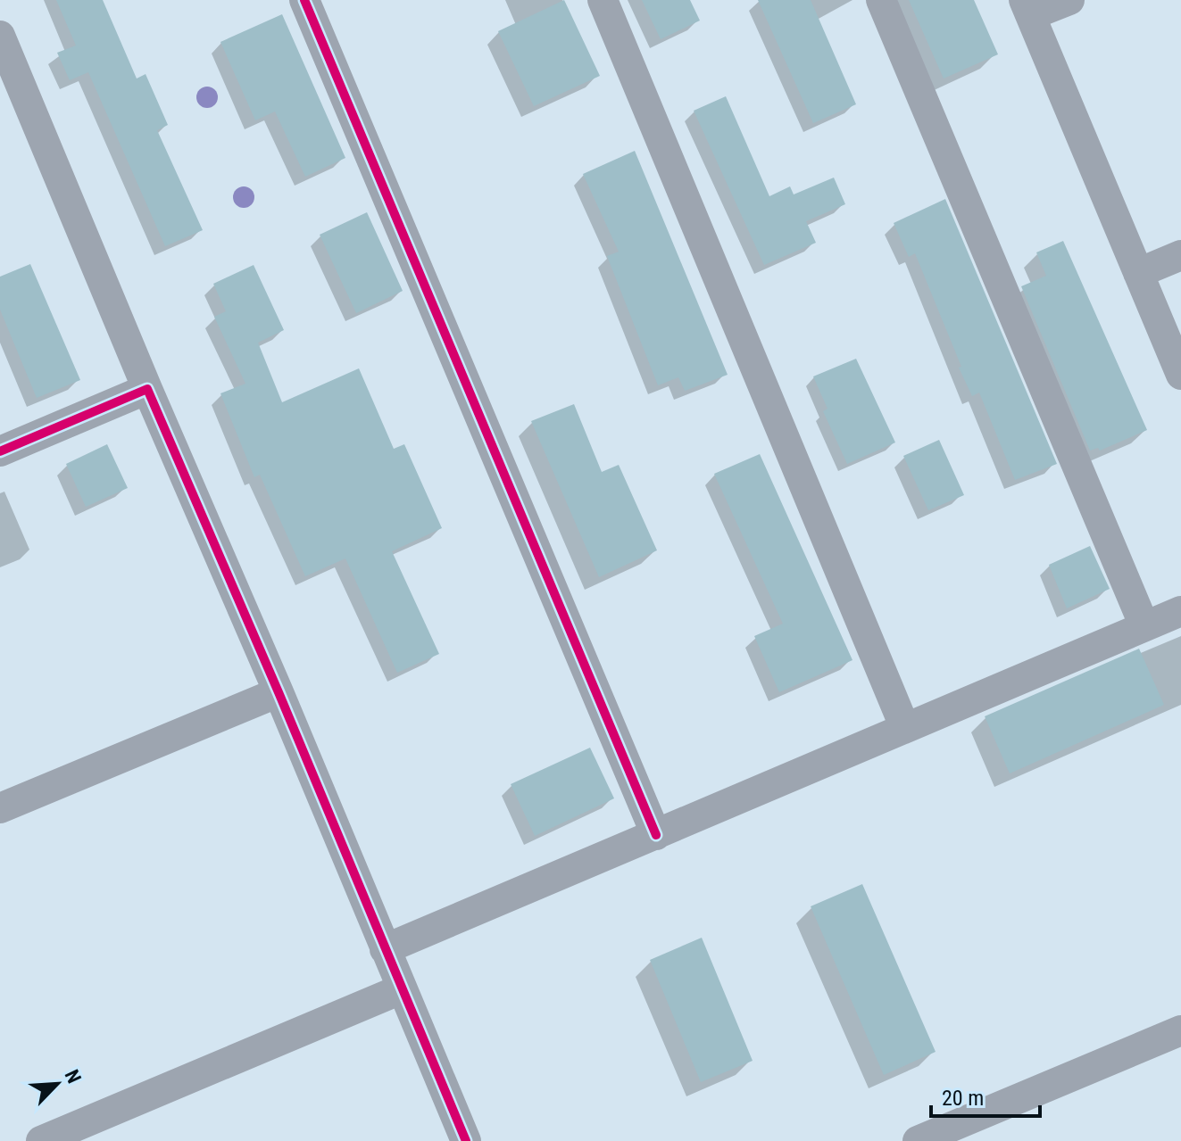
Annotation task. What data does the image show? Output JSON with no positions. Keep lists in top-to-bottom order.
{
  "scale_bar": "20 m",
  "north": "top right"
}
